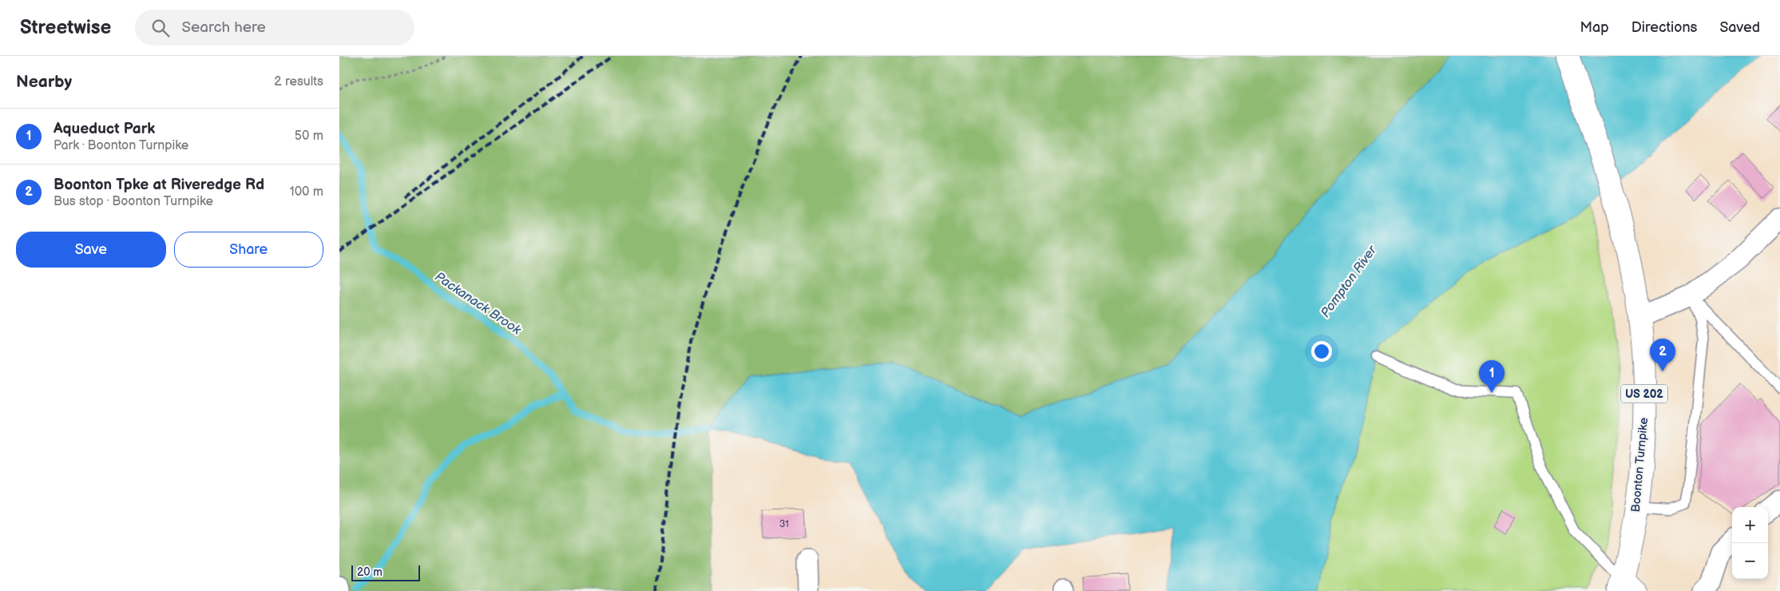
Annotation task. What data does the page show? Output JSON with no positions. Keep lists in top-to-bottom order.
{
  "streets": {
    "main road": ["US 202", "Boonton Turnpike"]
  },
  "water": ["Pompton River", "Packanack Brook"],
  "house_numbers": ["31"],
  "scale_bar": "20 m",
  "page": {
    "header": "Streetwise",
    "search": "Search here",
    "nav": ["Map", "Directions", "Saved"],
    "heading": ["Nearby", "2 results"],
    "list": [
      {
        "mark": "1",
        "name": "Aqueduct Park",
        "note": "Park · Boonton Turnpike",
        "value": "50 m"
      },
      {
        "mark": "2",
        "name": "Boonton Tpke at Riveredge Rd",
        "note": "Bus stop · Boonton Turnpike",
        "value": "100 m"
      }
    ],
    "buttons": ["Save", "Share"],
    "pins": ["2", "1"],
    "map_buttons": ["+", "−"],
    "scale": "20 m"
  }
}
